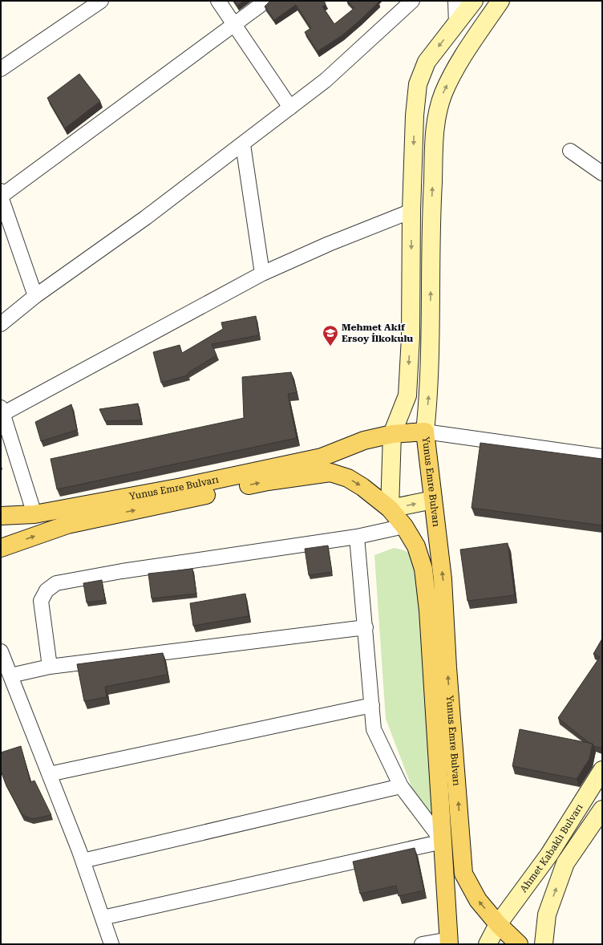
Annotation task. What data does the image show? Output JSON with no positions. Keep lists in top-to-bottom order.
{
  "streets": {
    "main road": ["Yunus Emre Bulvarı"],
    "street": ["Ahmet Kabaklı Bulvarı"]
  },
  "crossings": [
    ["Yunus Emre Bulvarı", "Ahmet Kabaklı Bulvarı"]
  ],
  "places": {
    "school or university": ["Mehmet Akif Ersoy İlkokulu"]
  }
}
